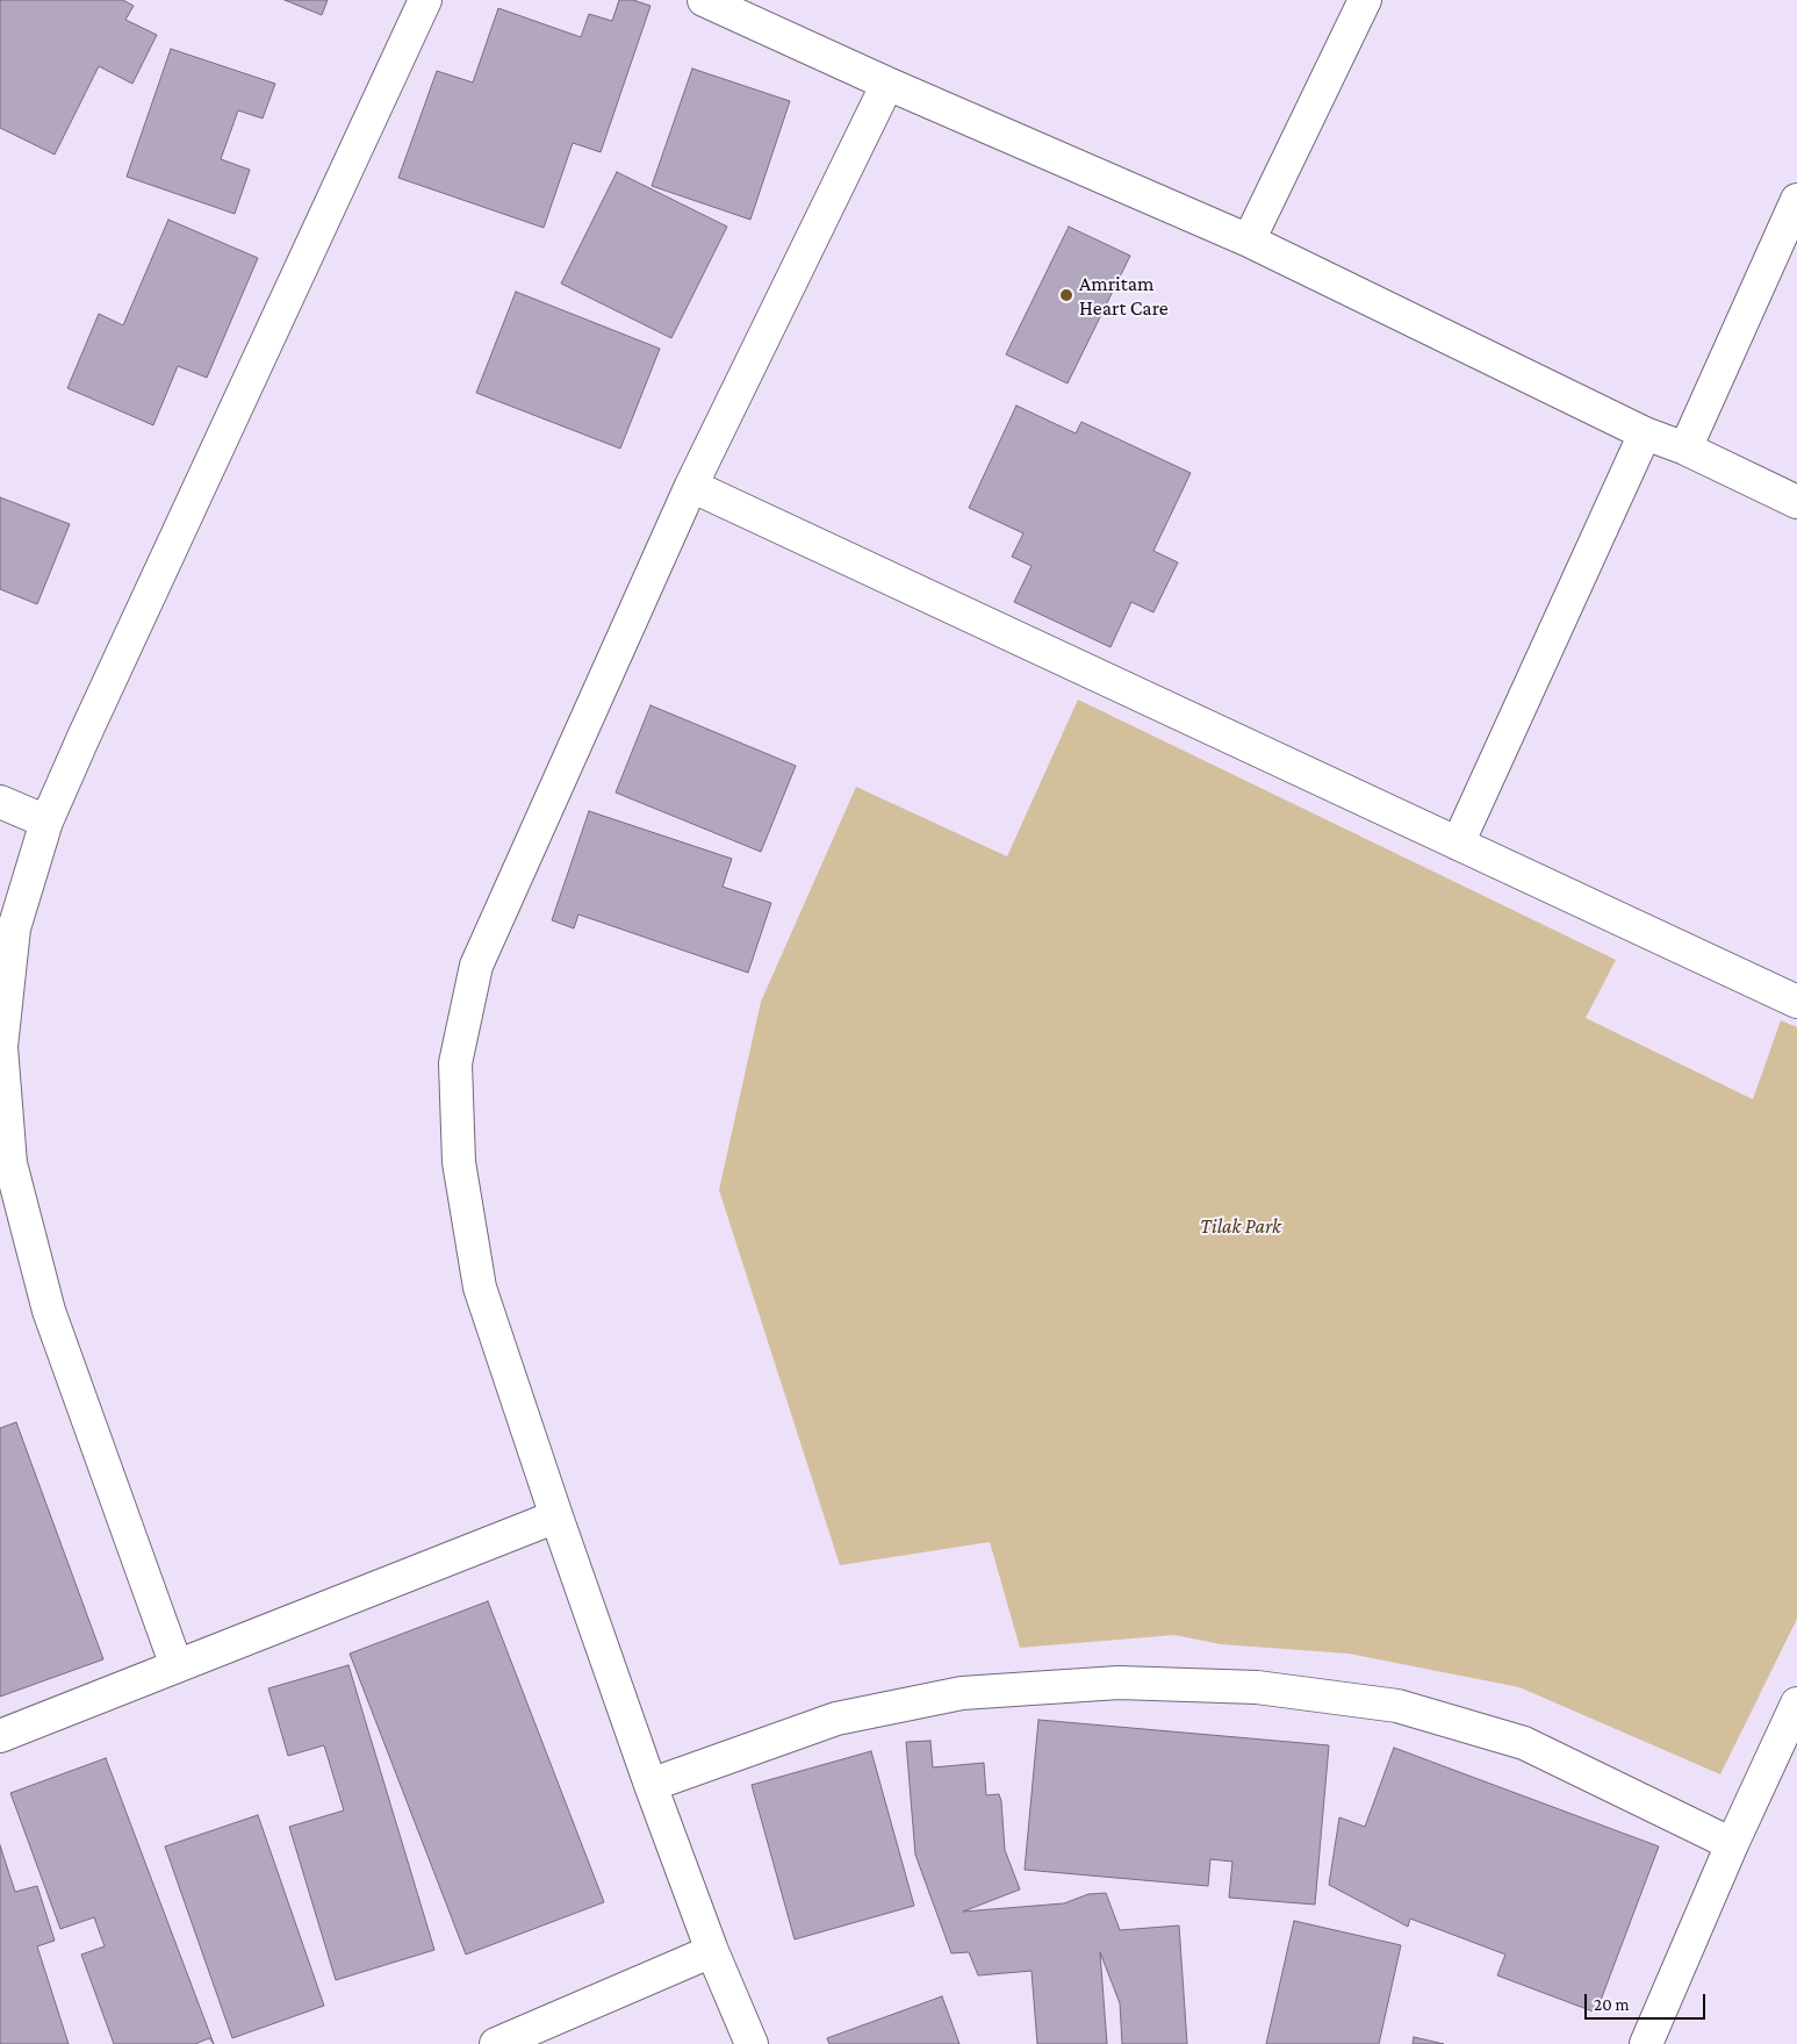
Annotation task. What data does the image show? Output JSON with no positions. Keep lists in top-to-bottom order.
{
  "parks": ["Tilak Park"],
  "places": ["Amritam Heart Care"],
  "scale_bar": "20 m"
}
